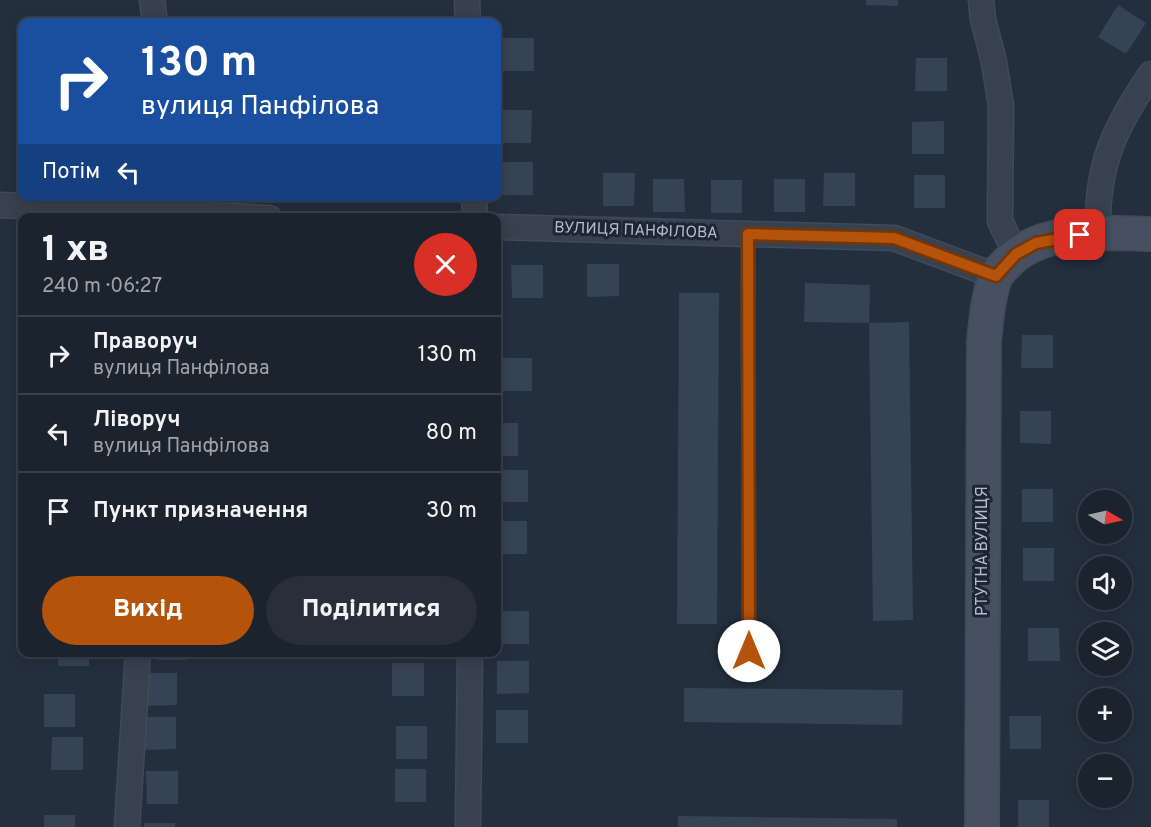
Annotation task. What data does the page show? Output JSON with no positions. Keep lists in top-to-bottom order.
{
  "streets": {
    "main road": ["РТУТНА ВУЛИЦЯ"],
    "street": ["ВУЛИЦЯ ПАНФІЛОВА"]
  },
  "crossings": [
    ["ВУЛИЦЯ ПАНФІЛОВА", "РТУТНА ВУЛИЦЯ"]
  ],
  "north": "right",
  "page": {
    "turn": ["130 m", "вулиця Панфілова"],
    "then": "Потім",
    "heading": ["1 хв", "240 m · 06:27"],
    "list": [
      {
        "name": "Праворуч",
        "note": "вулиця Панфілова",
        "value": "130 m"
      },
      {
        "name": "Ліворуч",
        "note": "вулиця Панфілова",
        "value": "80 m"
      },
      {
        "name": "Пункт призначення",
        "value": "30 m"
      }
    ],
    "map_buttons": ["+", "−"],
    "buttons": ["Вихід", "Поділитися"]
  }
}
